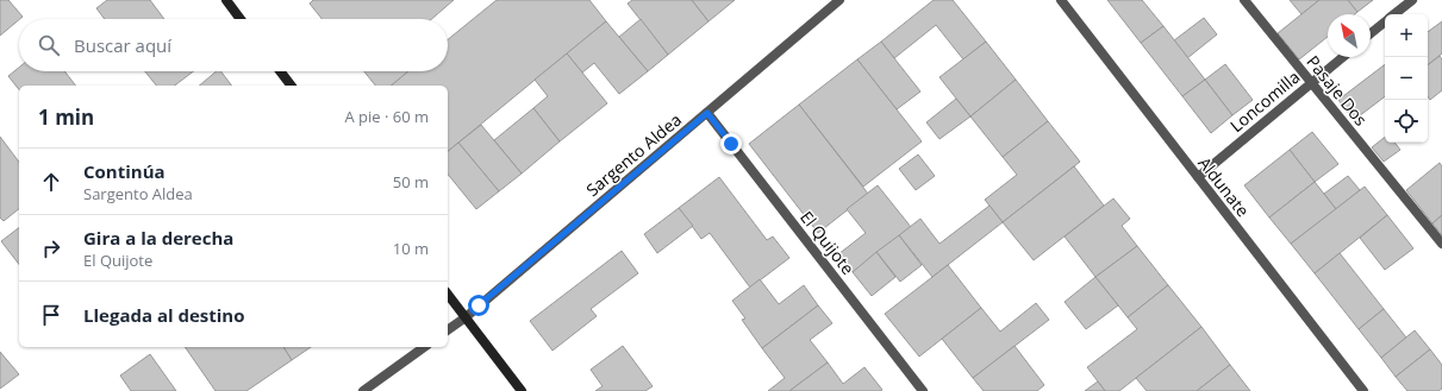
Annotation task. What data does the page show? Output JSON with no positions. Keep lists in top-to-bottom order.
{
  "streets": {
    "street": [
      "Pasaje Dos",
      "Loncomilla",
      "Sargento Aldea",
      "Aldunate",
      "El Quijote"
    ]
  },
  "crossings": [
    ["Pasaje Dos", "Loncomilla"],
    ["Loncomilla", "Aldunate"],
    ["Sargento Aldea", "El Quijote"]
  ],
  "north": "top left",
  "page": {
    "map_buttons": ["+", "−"],
    "search": "Buscar aquí",
    "heading": ["1 min", "A pie · 60 m"],
    "list": [
      ["Continúa", "Sargento Aldea", "50 m"],
      ["Gira a la derecha", "El Quijote", "10 m"],
      "Llegada al destino"
    ]
  }
}
